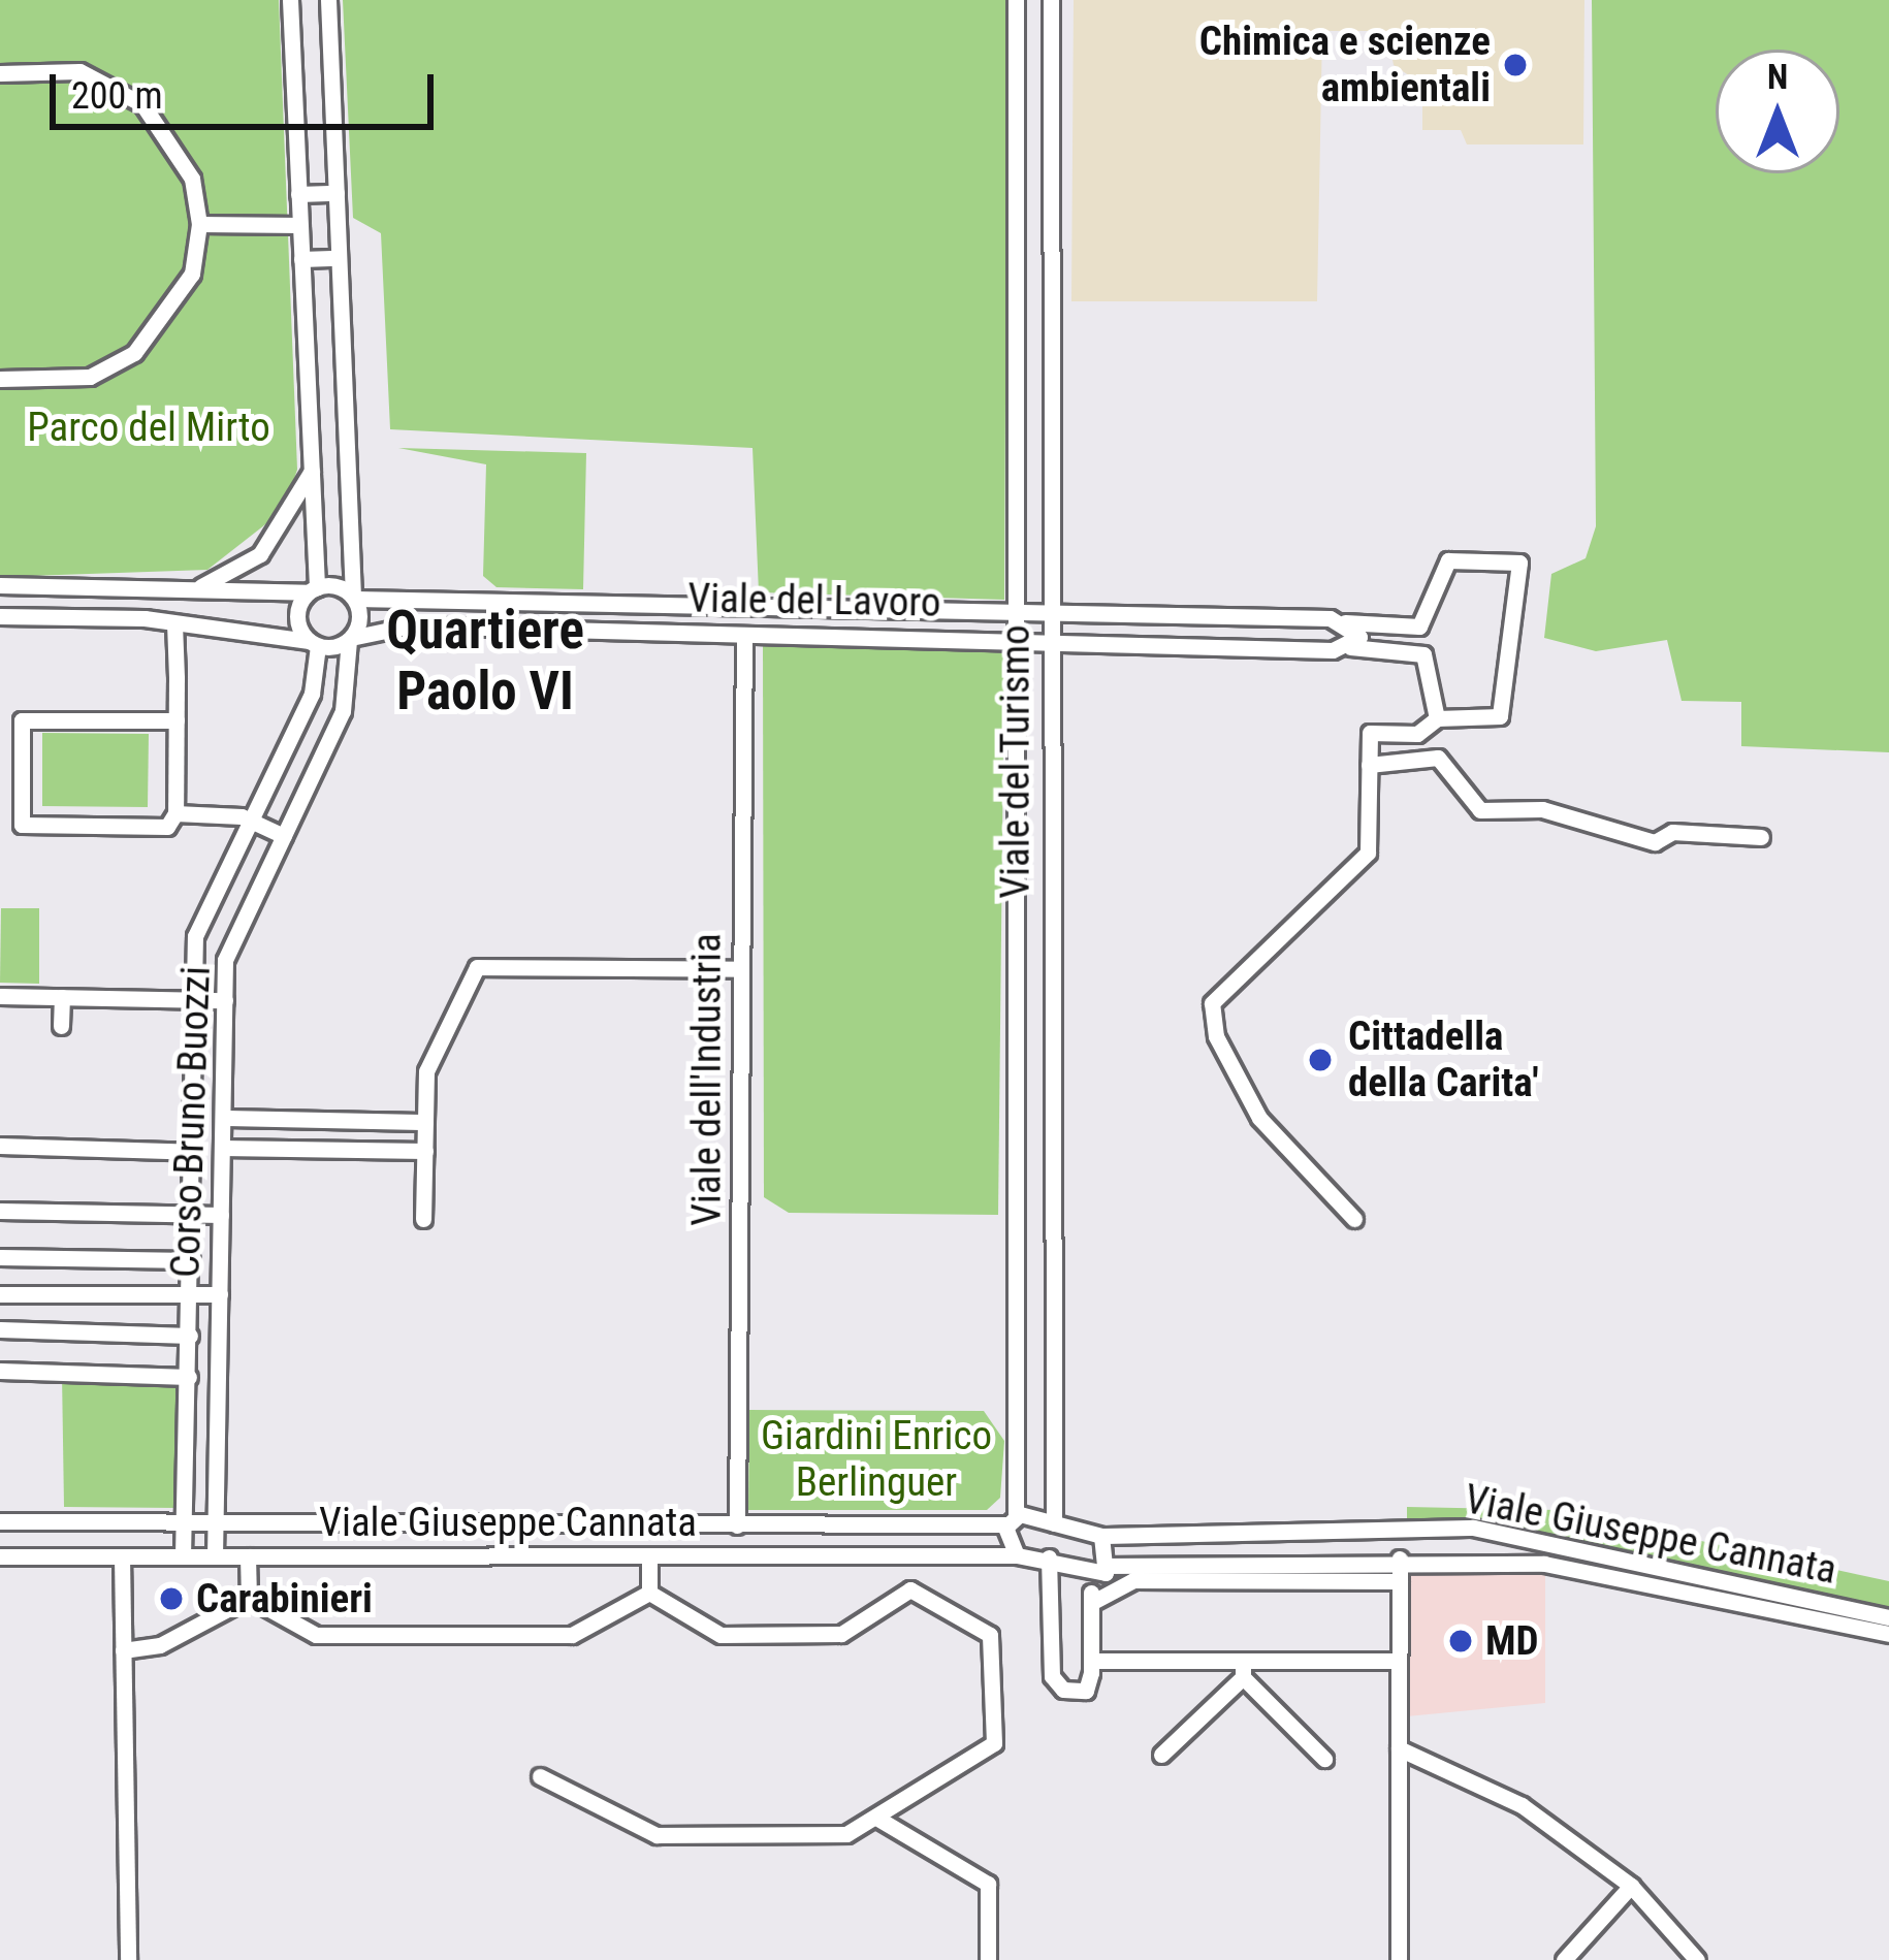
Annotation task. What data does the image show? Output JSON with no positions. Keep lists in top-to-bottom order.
{
  "streets": {
    "street": [
      "Viale del Lavoro",
      "Viale del Turismo",
      "Viale dell'Industria",
      "Corso Bruno Buozzi",
      "Viale Giuseppe Cannata"
    ]
  },
  "crossings": [
    ["Viale del Lavoro", "Viale del Turismo"],
    ["Viale del Lavoro", "Viale dell'Industria"],
    ["Viale del Lavoro", "Corso Bruno Buozzi"],
    ["Viale del Turismo", "Viale Giuseppe Cannata"],
    ["Viale dell'Industria", "Viale Giuseppe Cannata"],
    ["Corso Bruno Buozzi", "Viale Giuseppe Cannata"]
  ],
  "districts": ["Quartiere Paolo VI"],
  "parks": ["Parco del Mirto", "Giardini Enrico Berlinguer"],
  "places": [
    "Chimica e scienze ambientali",
    "Cittadella della Carita'",
    "Carabinieri",
    "MD"
  ],
  "scale_bar": "200 m",
  "north": "top"
}
